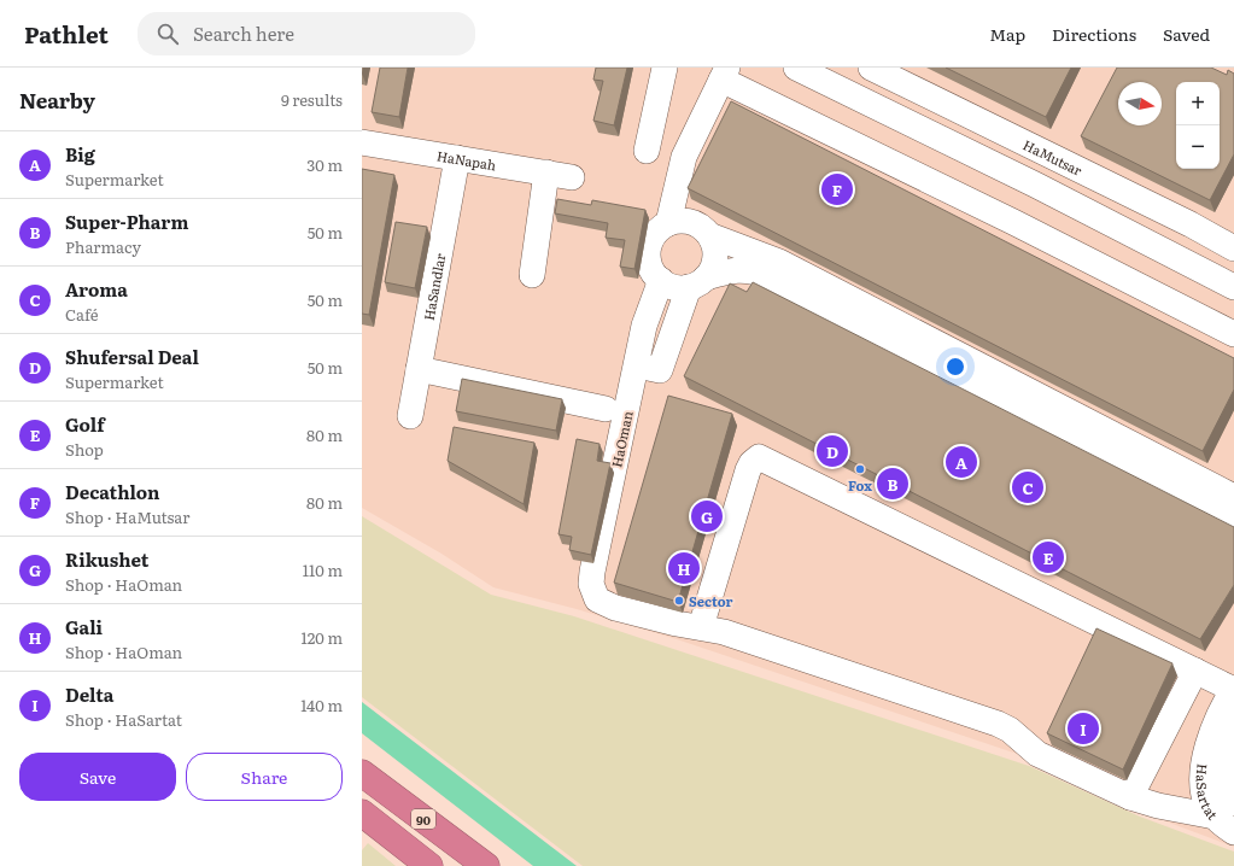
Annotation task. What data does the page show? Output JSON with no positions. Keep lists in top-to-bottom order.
{
  "streets": {
    "highway": ["90"],
    "street": [
      "HaMutsar",
      "HaNapah",
      "HaSandlar",
      "HaOman",
      "HaSartat"
    ]
  },
  "crossings": [
    ["HaNapah", "HaSandlar"]
  ],
  "places": ["Fox", "Sector"],
  "north": "right",
  "page": {
    "header": "Pathlet",
    "search": "Search here",
    "nav": ["Map", "Directions", "Saved"],
    "heading": ["Nearby", "9 results"],
    "map_buttons": ["+", "−"],
    "list": [
      {
        "mark": "A",
        "name": "Big",
        "note": "Supermarket",
        "value": "30 m"
      },
      {
        "mark": "B",
        "name": "Super-Pharm",
        "note": "Pharmacy",
        "value": "50 m"
      },
      {
        "mark": "C",
        "name": "Aroma",
        "note": "Café",
        "value": "50 m"
      },
      {
        "mark": "D",
        "name": "Shufersal Deal",
        "note": "Supermarket",
        "value": "50 m"
      },
      {
        "mark": "E",
        "name": "Golf",
        "note": "Shop",
        "value": "80 m"
      },
      {
        "mark": "F",
        "name": "Decathlon",
        "note": "Shop · HaMutsar",
        "value": "80 m"
      },
      {
        "mark": "G",
        "name": "Rikushet",
        "note": "Shop · HaOman",
        "value": "110 m"
      },
      {
        "mark": "H",
        "name": "Gali",
        "note": "Shop · HaOman",
        "value": "120 m"
      },
      {
        "mark": "I",
        "name": "Delta",
        "note": "Shop · HaSartat",
        "value": "140 m"
      }
    ],
    "pins": [
      "F",
      "D",
      "A",
      "B",
      "C",
      "G",
      "E",
      "H",
      "I"
    ],
    "buttons": ["Save", "Share"]
  }
}
